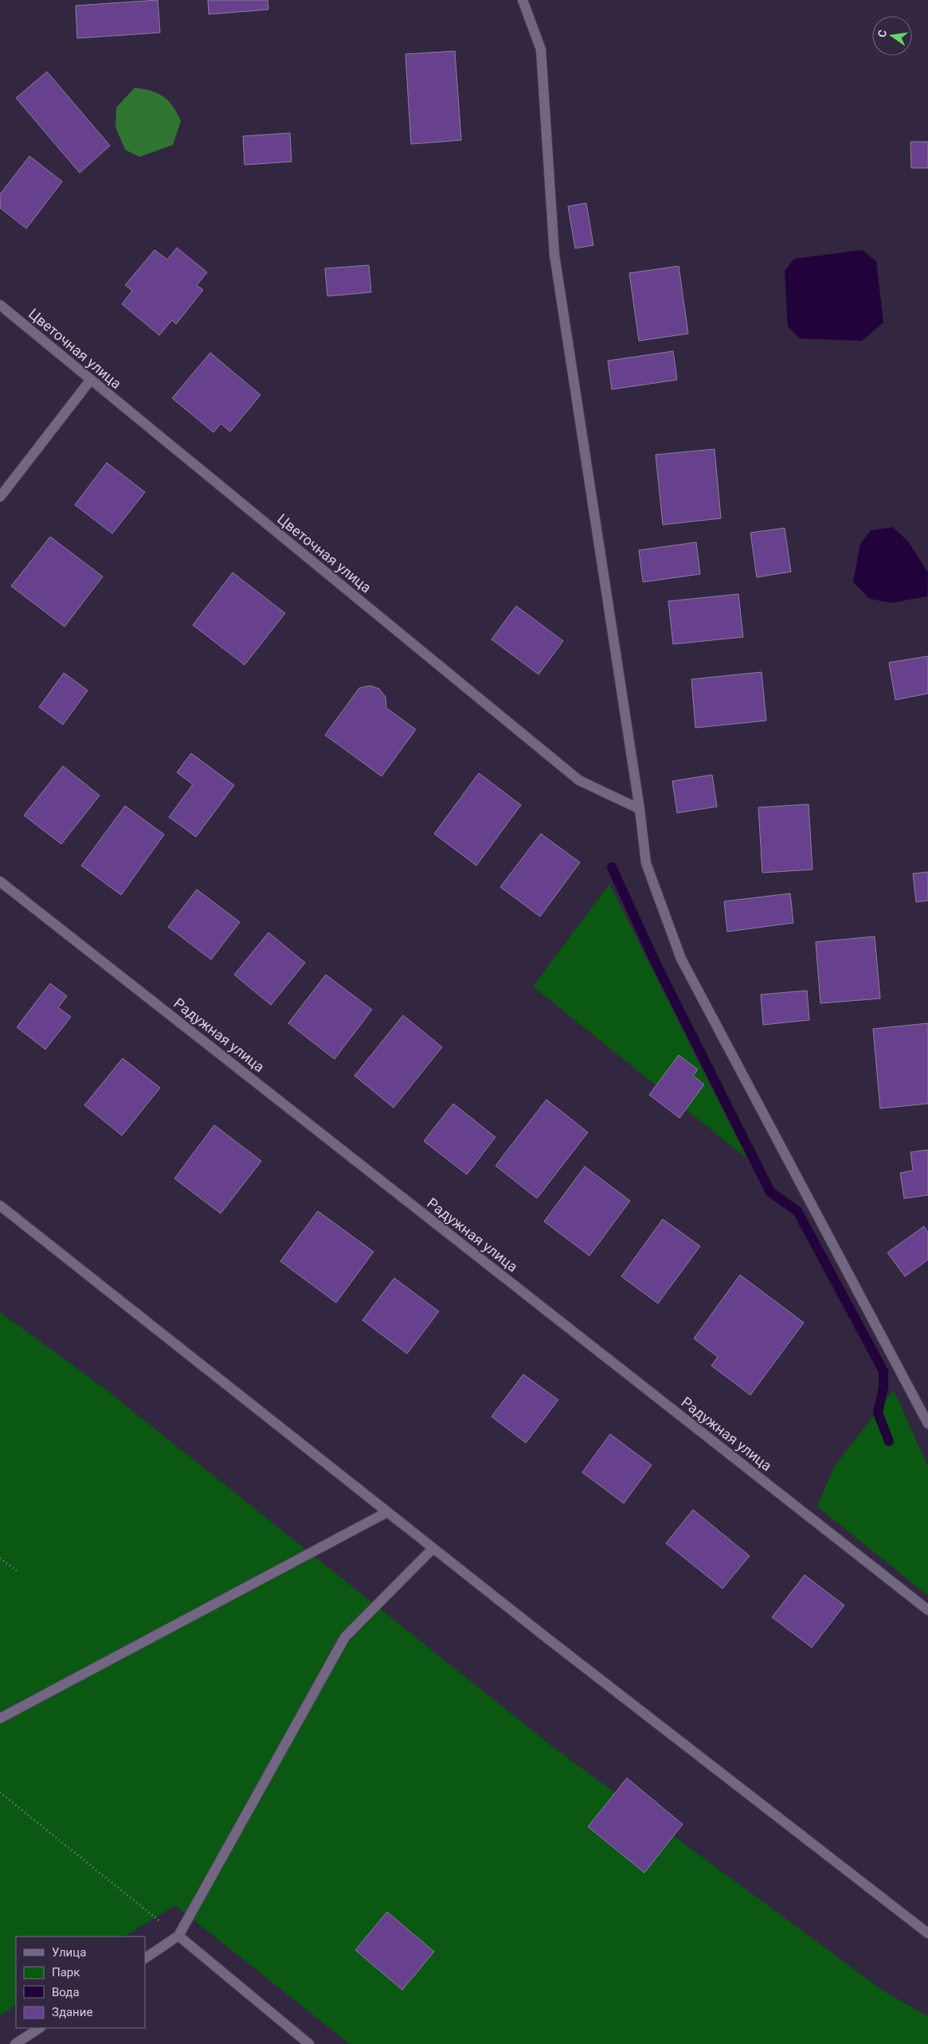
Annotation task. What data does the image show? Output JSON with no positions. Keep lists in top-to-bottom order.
{
  "streets": {
    "street": ["Цветочная улица", "Радужная улица"]
  },
  "legend": [
    "Улица",
    "Парк",
    "Вода",
    "Здание"
  ],
  "north": "left"
}
